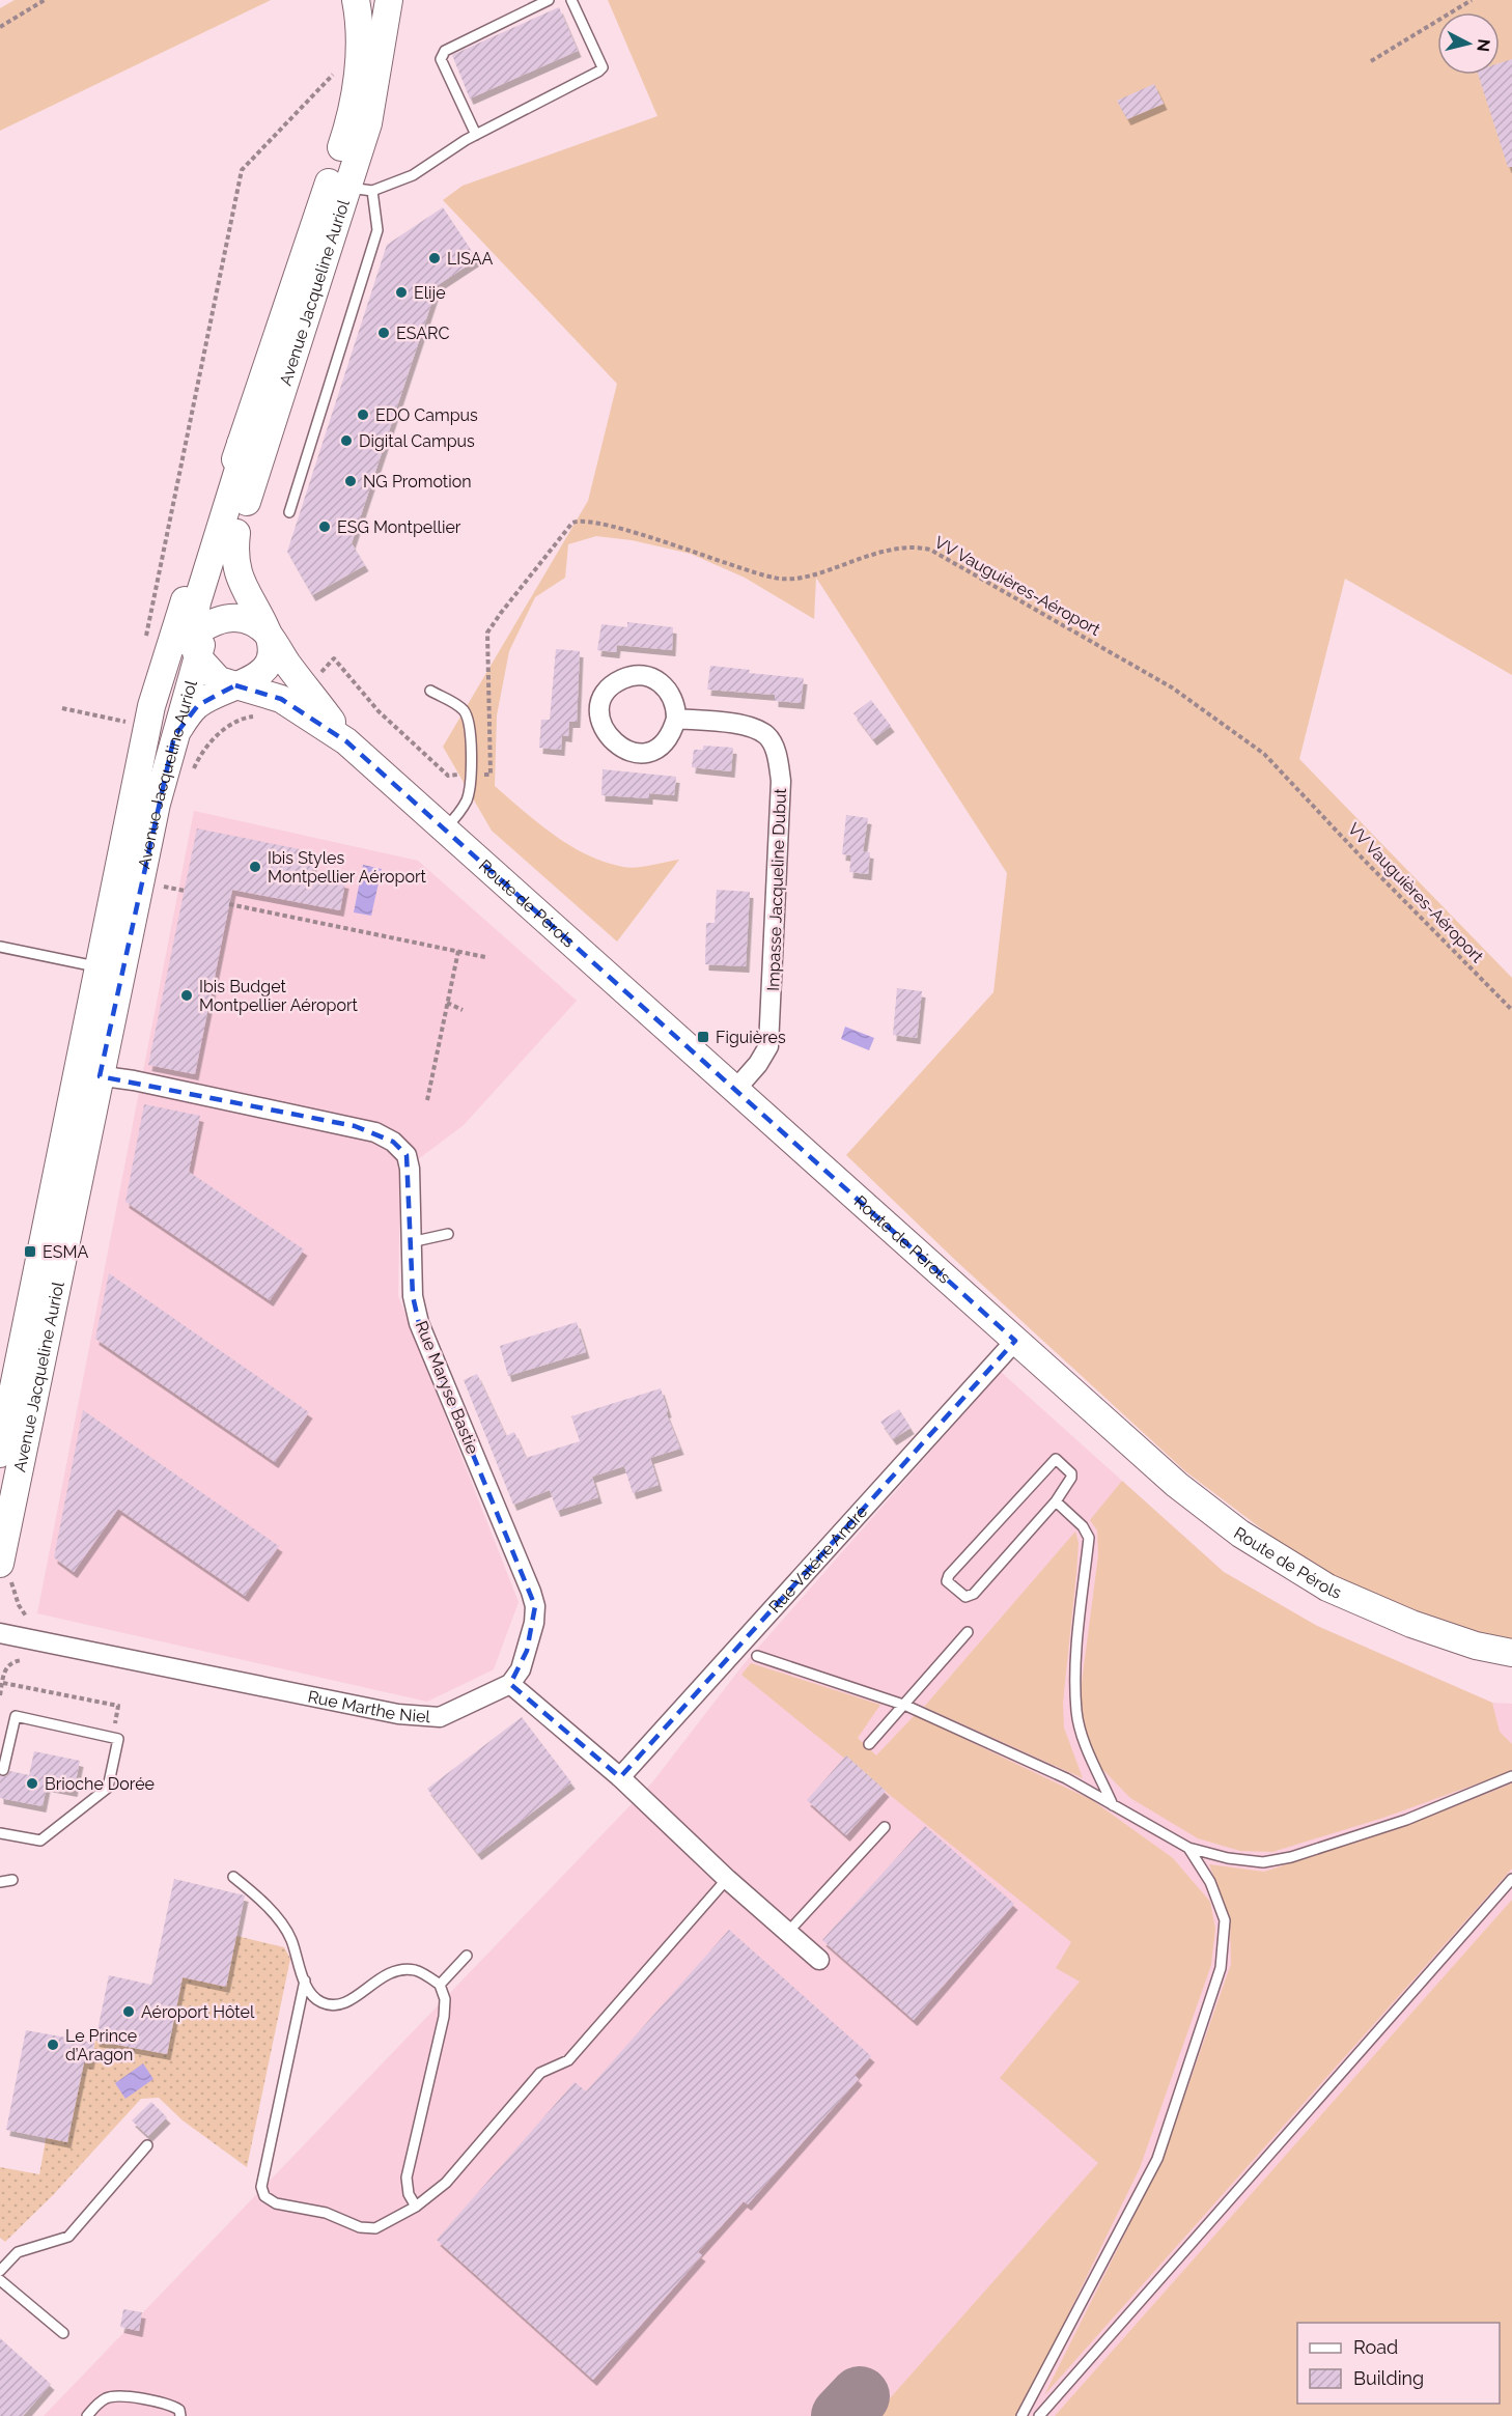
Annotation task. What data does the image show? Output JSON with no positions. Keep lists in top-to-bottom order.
{
  "streets": {
    "main road": ["Avenue Jacqueline Auriol", "Route de Pérols"],
    "street": [
      "Impasse Jacqueline Dubut",
      "Rue Maryse Bastie",
      "Rue Valérie André",
      "Rue Marthe Niel"
    ],
    "path": ["VV Vauguières-Aéroport"]
  },
  "crossings": [
    ["Avenue Jacqueline Auriol", "Route de Pérols"],
    ["Avenue Jacqueline Auriol", "Rue Maryse Bastie"],
    ["Impasse Jacqueline Dubut", "Route de Pérols"],
    ["Route de Pérols", "Rue Valérie André"],
    ["Rue Maryse Bastie", "Rue Marthe Niel"]
  ],
  "places": {
    "other": [
      "LISAA",
      "Elije",
      "ESARC",
      "EDO Campus",
      "Digital Campus",
      "NG Promotion",
      "ESG Montpellier",
      "Ibis Styles Montpellier Aéroport",
      "Ibis Budget Montpellier Aéroport",
      "Brioche Dorée",
      "Aéroport Hôtel",
      "Le Prince d’Aragon"
    ],
    "transit": ["Figuières", "ESMA"]
  },
  "legend": ["Road", "Building"],
  "north": "right"
}
